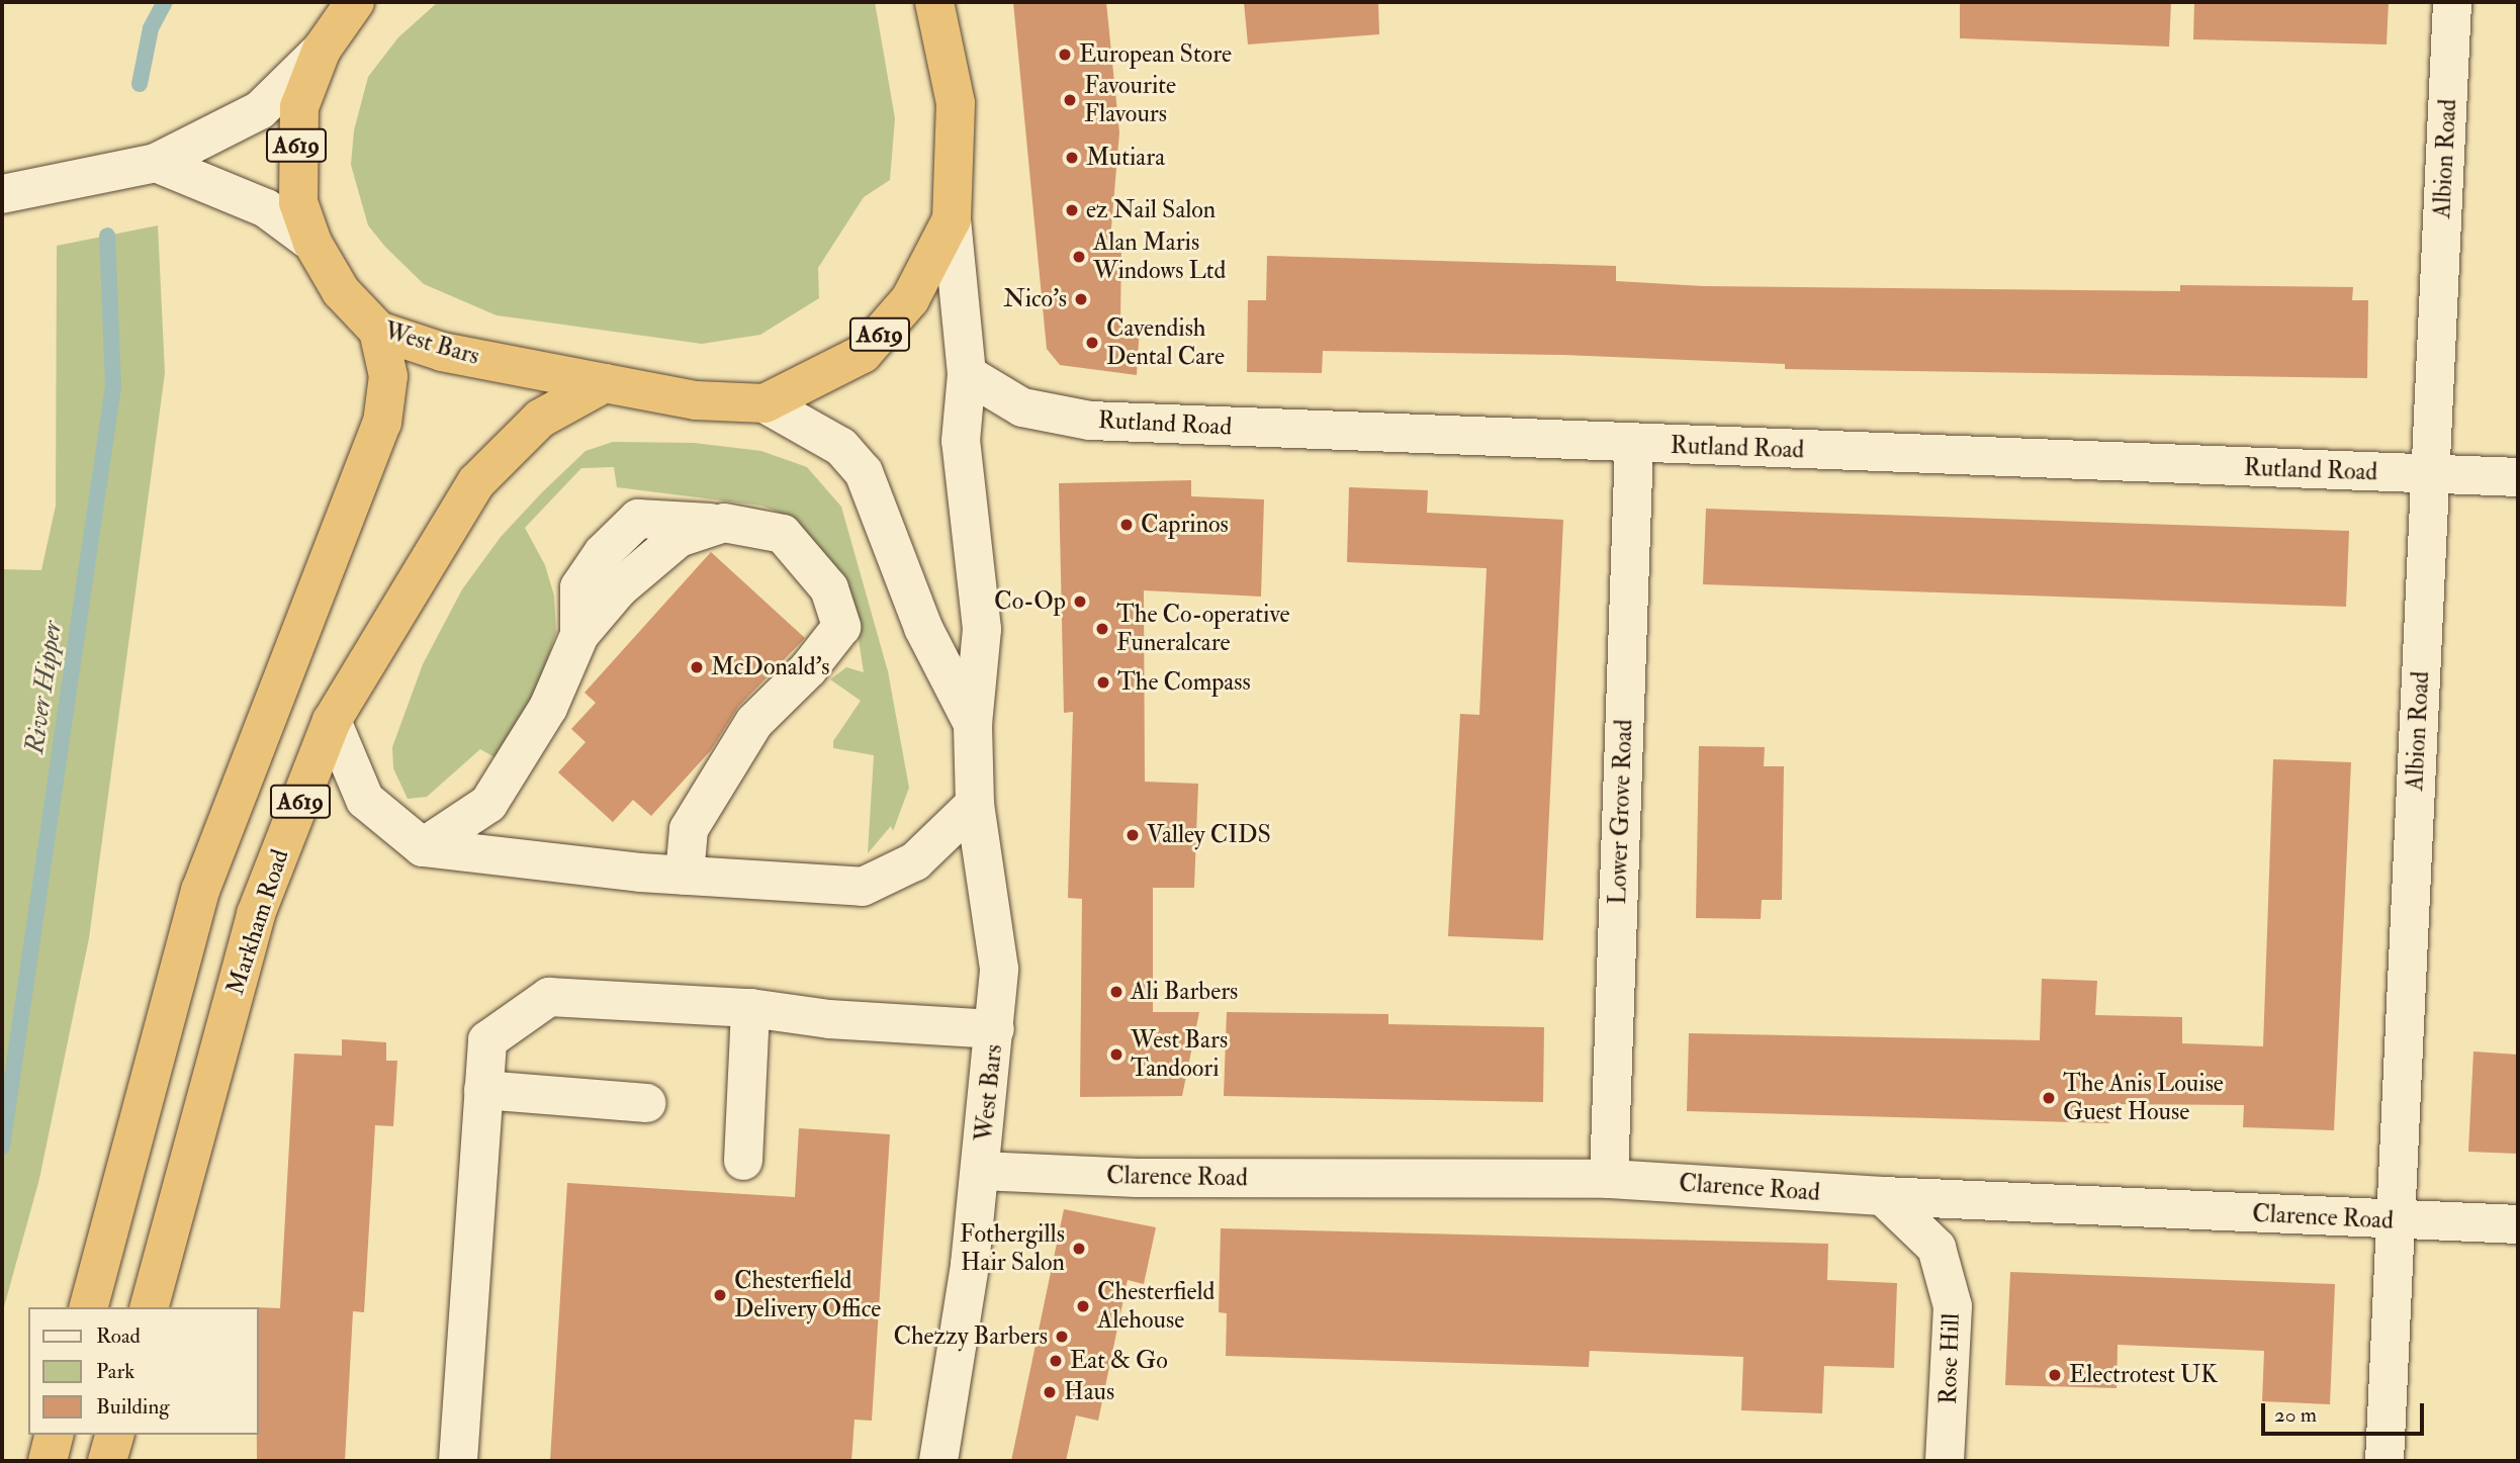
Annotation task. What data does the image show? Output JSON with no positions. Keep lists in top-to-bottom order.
{
  "streets": {
    "highway": ["A619", "West Bars", "Markham Road"],
    "street": [
      "Albion Road",
      "Rutland Road",
      "Lower Grove Road",
      "Clarence Road",
      "Rose Hill"
    ]
  },
  "crossings": [
    ["A619", "West Bars"],
    ["Albion Road", "Rutland Road"],
    ["Albion Road", "Clarence Road"],
    ["West Bars", "Rutland Road"],
    ["West Bars", "Markham Road"],
    ["West Bars", "Clarence Road"],
    ["Rutland Road", "Lower Grove Road"],
    ["Lower Grove Road", "Clarence Road"],
    ["Clarence Road", "Rose Hill"]
  ],
  "water": ["River Hipper"],
  "places": [
    "European Store",
    "Favourite Flavours",
    "Mutiara",
    "ez Nail Salon",
    "Alan Maris Windows Ltd",
    "Nico's",
    "Cavendish Dental Care",
    "Caprinos",
    "Co-Op",
    "The Co-operative Funeralcare",
    "McDonald's",
    "The Compass",
    "Valley CIDS",
    "Ali Barbers",
    "West Bars Tandoori",
    "The Anis Louise Guest House",
    "Fothergills Hair Salon",
    "Chesterfield Delivery Office",
    "Chesterfield Alehouse",
    "Chezzy Barbers",
    "Eat & Go",
    "Electrotest UK",
    "Haus"
  ],
  "legend": ["Road", "Park", "Building"],
  "scale_bar": "20 m"
}
